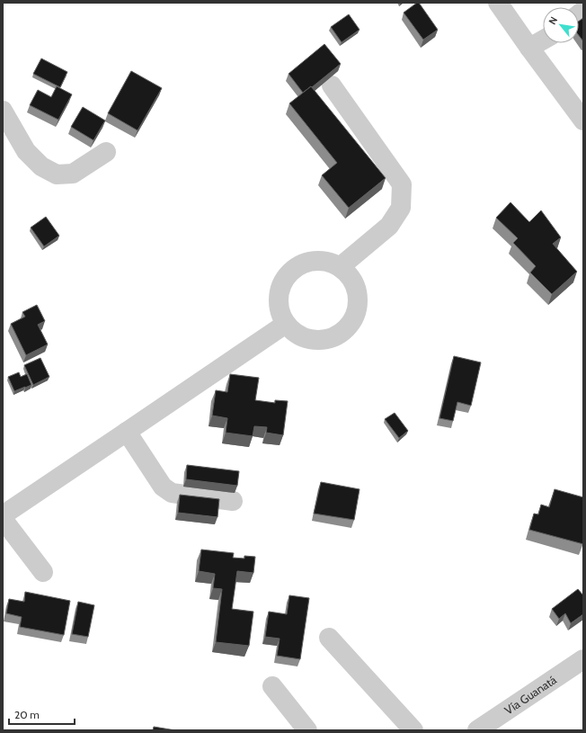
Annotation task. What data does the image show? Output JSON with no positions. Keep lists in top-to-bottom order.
{
  "streets": {
    "street": ["Vía Guanatá"]
  },
  "scale_bar": "20 m",
  "north": "top left"
}
